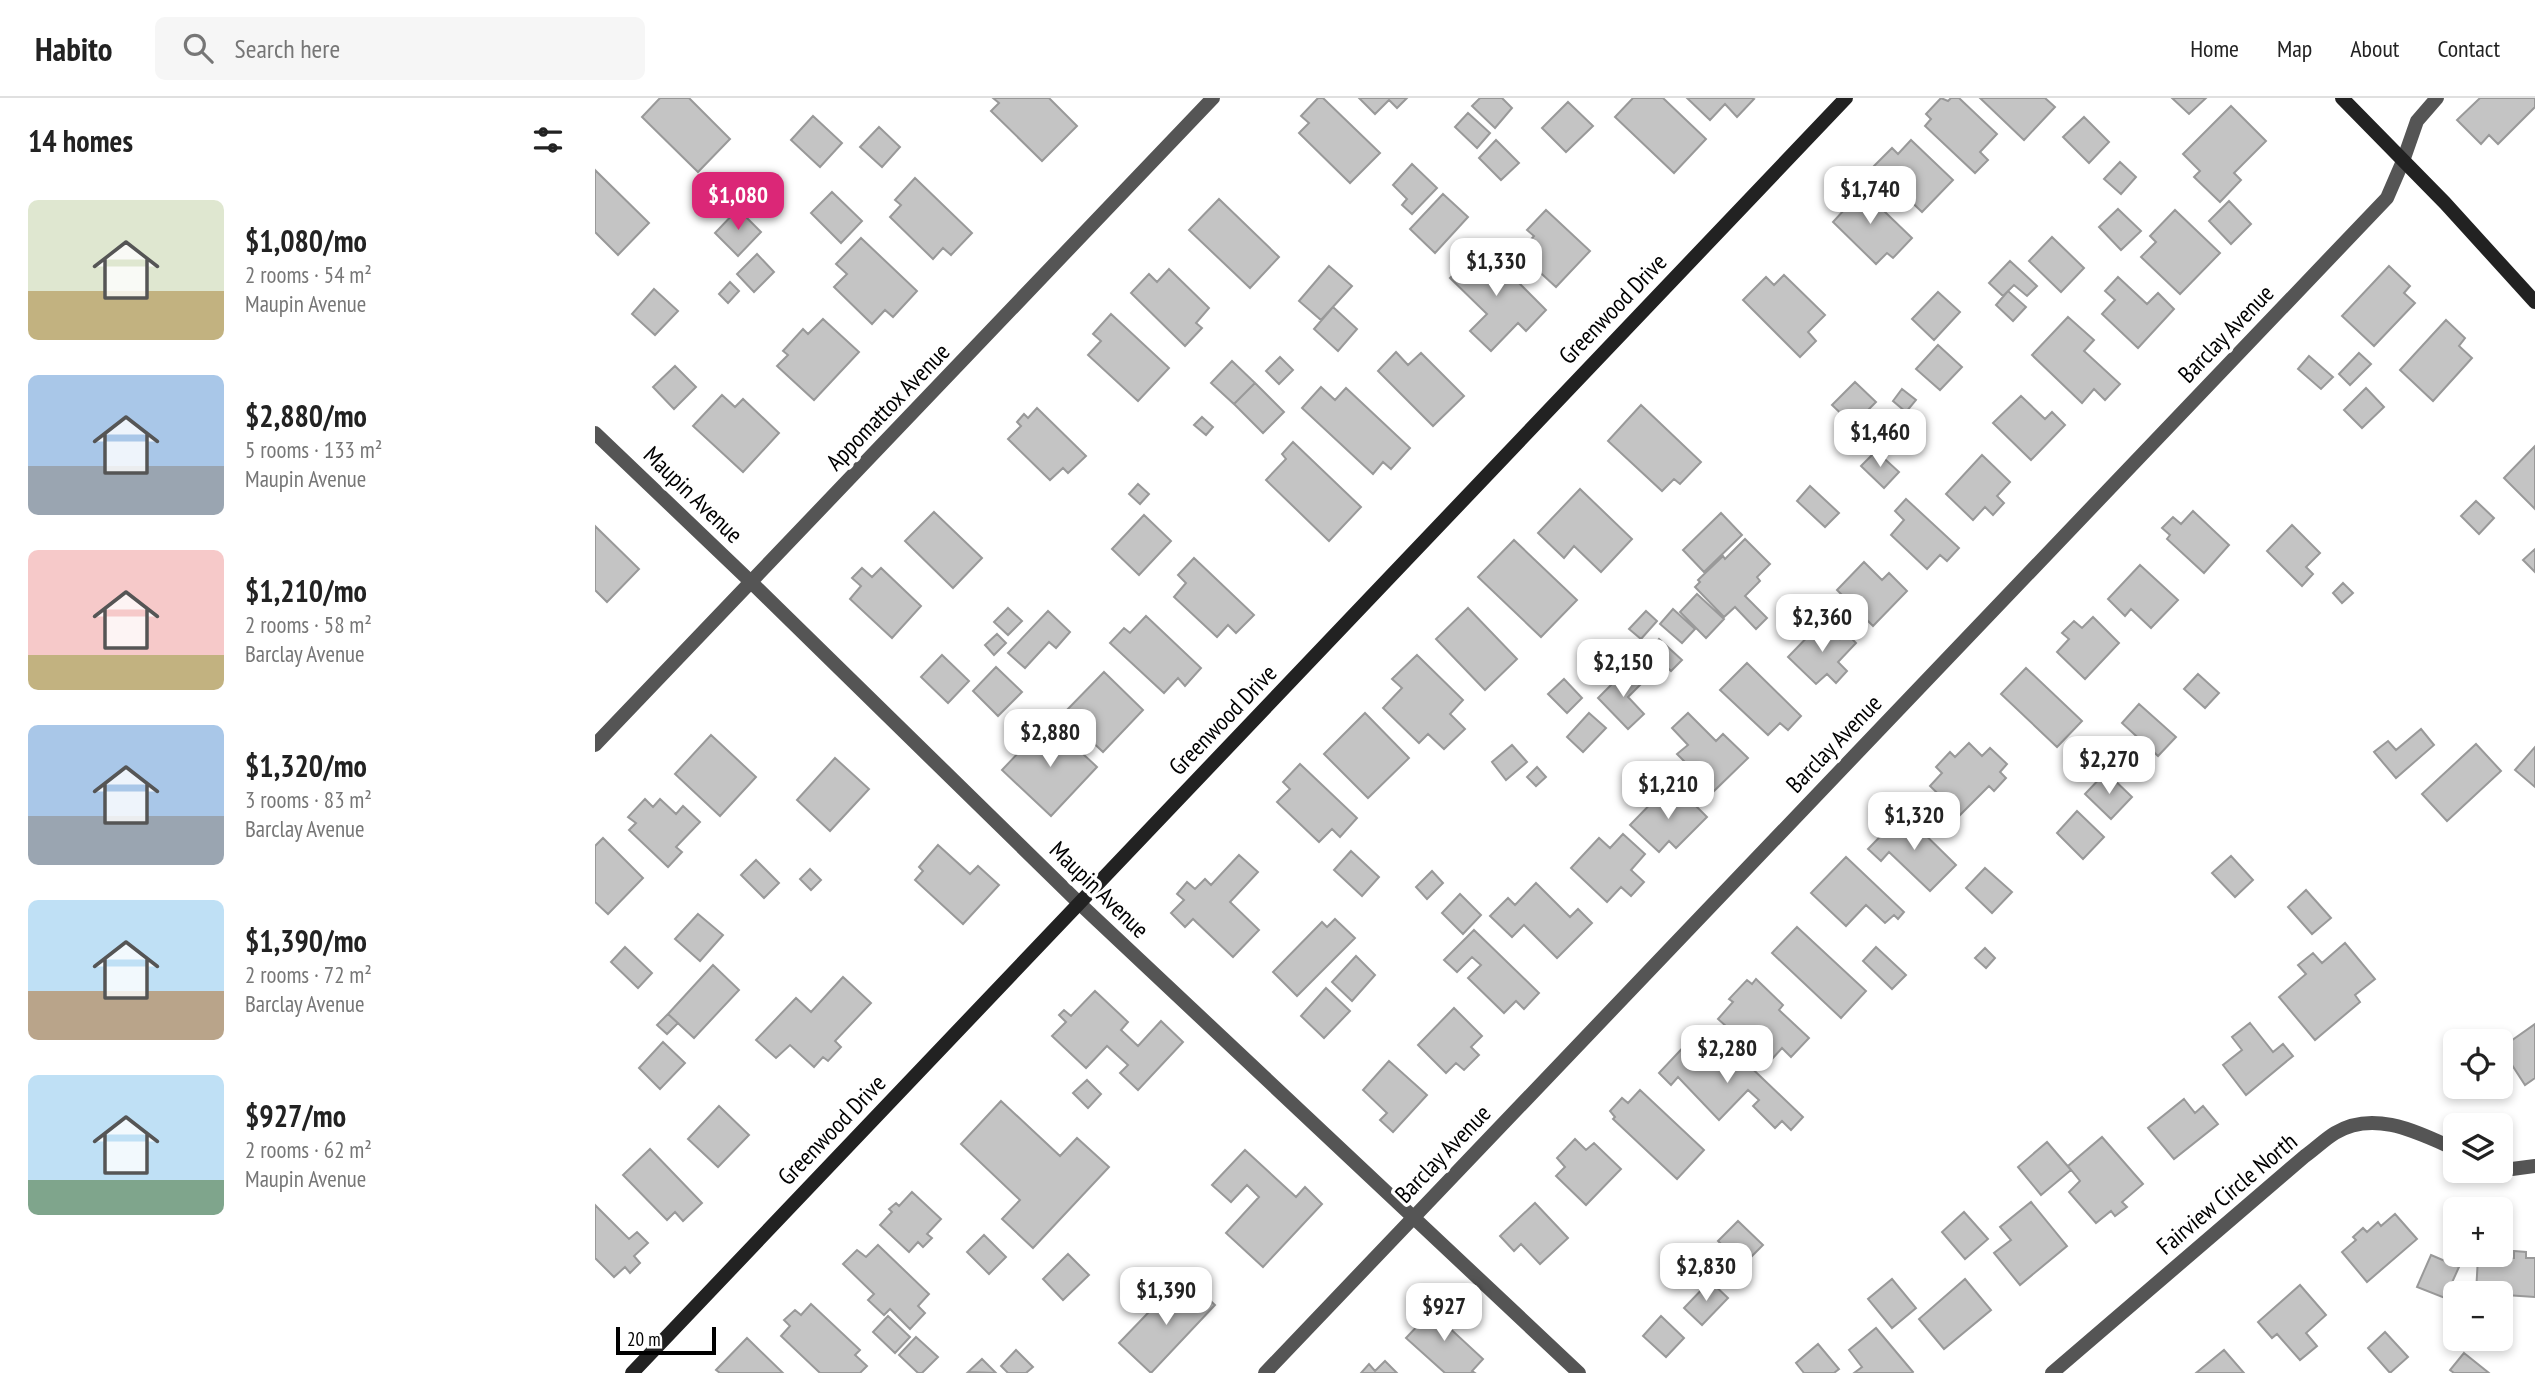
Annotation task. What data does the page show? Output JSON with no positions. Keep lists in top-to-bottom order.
{
  "streets": {
    "street": [
      "Greenwood Drive",
      "Barclay Avenue",
      "Appomattox Avenue",
      "Maupin Avenue",
      "Fairview Circle North"
    ]
  },
  "crossings": [
    ["Greenwood Drive", "Maupin Avenue"],
    ["Barclay Avenue", "Maupin Avenue"],
    ["Appomattox Avenue", "Maupin Avenue"]
  ],
  "scale_bar": "20 m",
  "page": {
    "header": "Habito",
    "search": "Search here",
    "nav": [
      "Home",
      "Map",
      "About",
      "Contact"
    ],
    "heading": "14 homes",
    "price": [
      "$1,740",
      "$1,080",
      "$1,330",
      "$1,460",
      "$2,360",
      "$2,150",
      "$2,880",
      "$2,270",
      "$1,210",
      "$1,320",
      "$2,280",
      "$2,830",
      "$1,390",
      "$927"
    ],
    "list": [
      {
        "name": "$1,080/mo",
        "note": "2 rooms · 54 m² · Maupin Avenue"
      },
      {
        "name": "$2,880/mo",
        "note": "5 rooms · 133 m² · Maupin Avenue"
      },
      {
        "name": "$1,210/mo",
        "note": "2 rooms · 58 m² · Barclay Avenue"
      },
      {
        "name": "$1,320/mo",
        "note": "3 rooms · 83 m² · Barclay Avenue"
      },
      {
        "name": "$1,390/mo",
        "note": "2 rooms · 72 m² · Barclay Avenue"
      },
      {
        "name": "$927/mo",
        "note": "2 rooms · 62 m² · Maupin Avenue"
      }
    ],
    "map_buttons": ["+", "−"],
    "scale": "20 m"
  }
}
